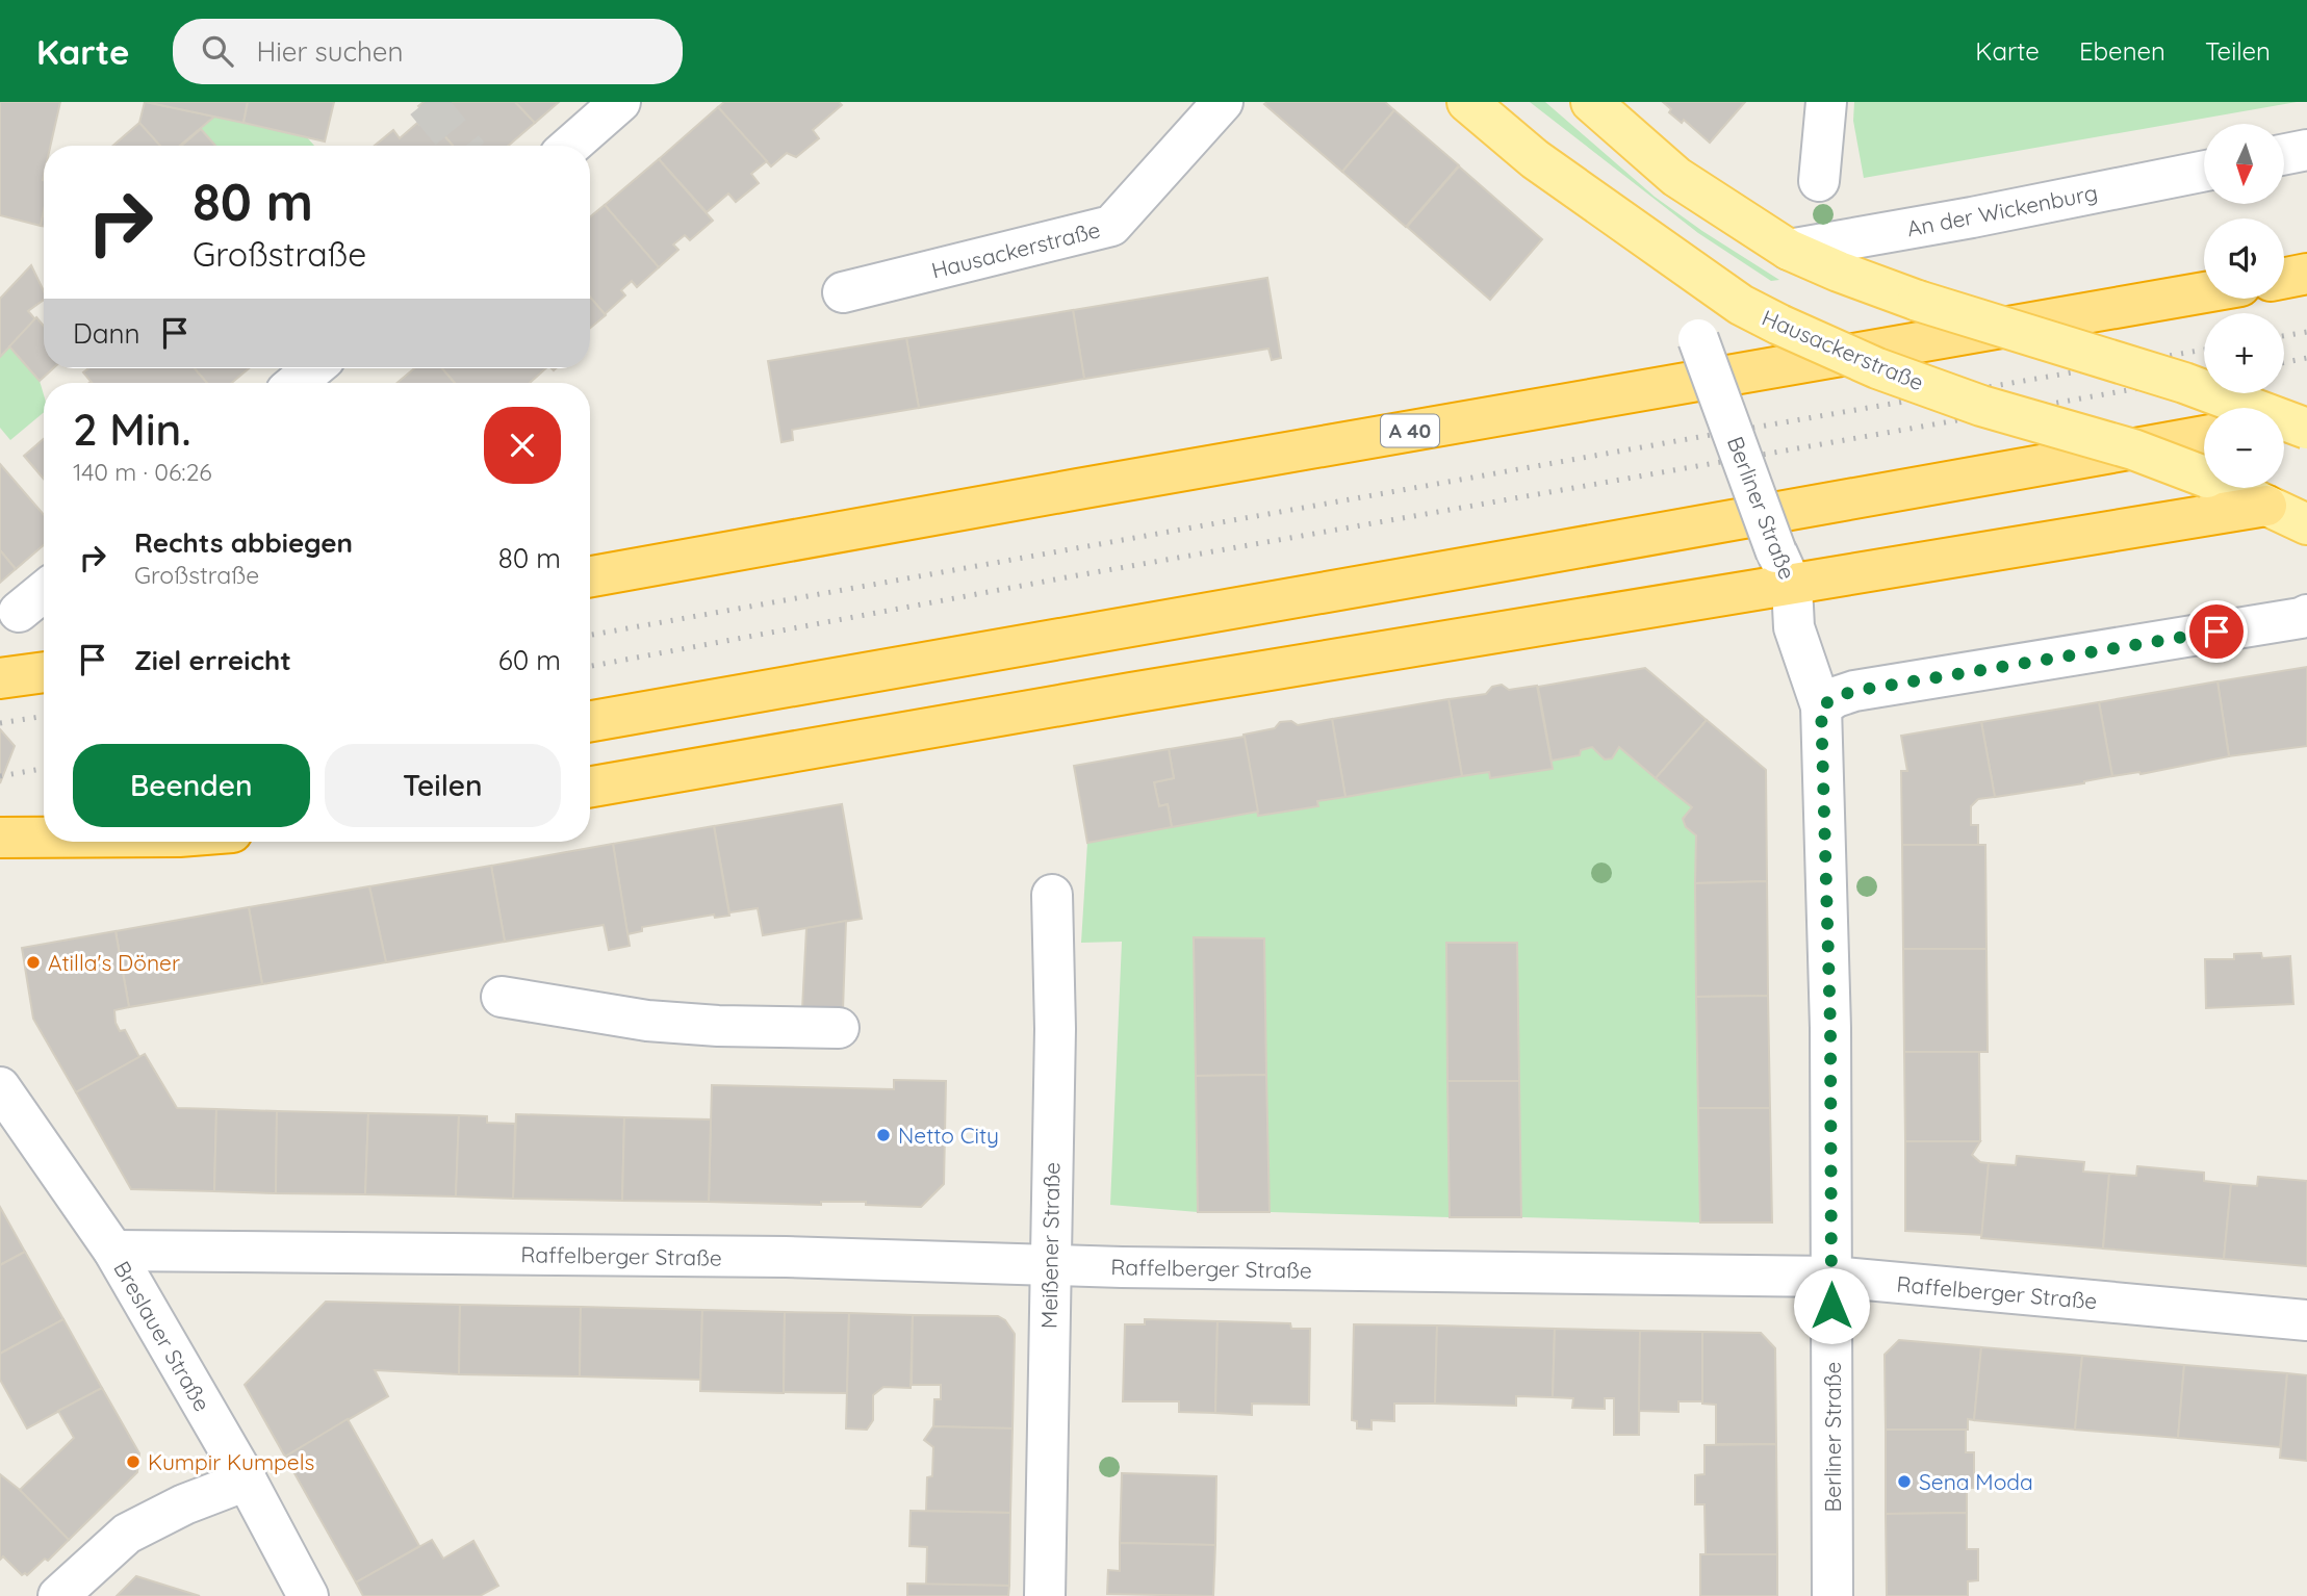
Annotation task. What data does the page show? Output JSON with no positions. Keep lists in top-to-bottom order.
{
  "streets": {
    "highway": ["A 40"],
    "main road": ["Hausackerstraße"],
    "street": [
      "An der Wickenburg",
      "Berliner Straße",
      "Meißener Straße",
      "Raffelberger Straße",
      "Breslauer Straße"
    ]
  },
  "crossings": [
    ["Berliner Straße", "Raffelberger Straße"],
    ["Meißener Straße", "Raffelberger Straße"],
    ["Raffelberger Straße", "Breslauer Straße"]
  ],
  "places": [
    "Atilla's Döner",
    "Netto City",
    "Kumpir Kumpels",
    "Sena Moda"
  ],
  "north": "bottom",
  "page": {
    "header": "Karte",
    "search": "Hier suchen",
    "nav": ["Karte", "Ebenen", "Teilen"],
    "map_buttons": ["+", "−"],
    "turn": ["80 m", "Großstraße"],
    "then": "Dann",
    "heading": ["2 Min.", "140 m · 06:26"],
    "list": [
      {
        "name": "Rechts abbiegen",
        "note": "Großstraße",
        "value": "80 m"
      },
      {
        "name": "Ziel erreicht",
        "value": "60 m"
      }
    ],
    "buttons": ["Beenden", "Teilen"]
  }
}
